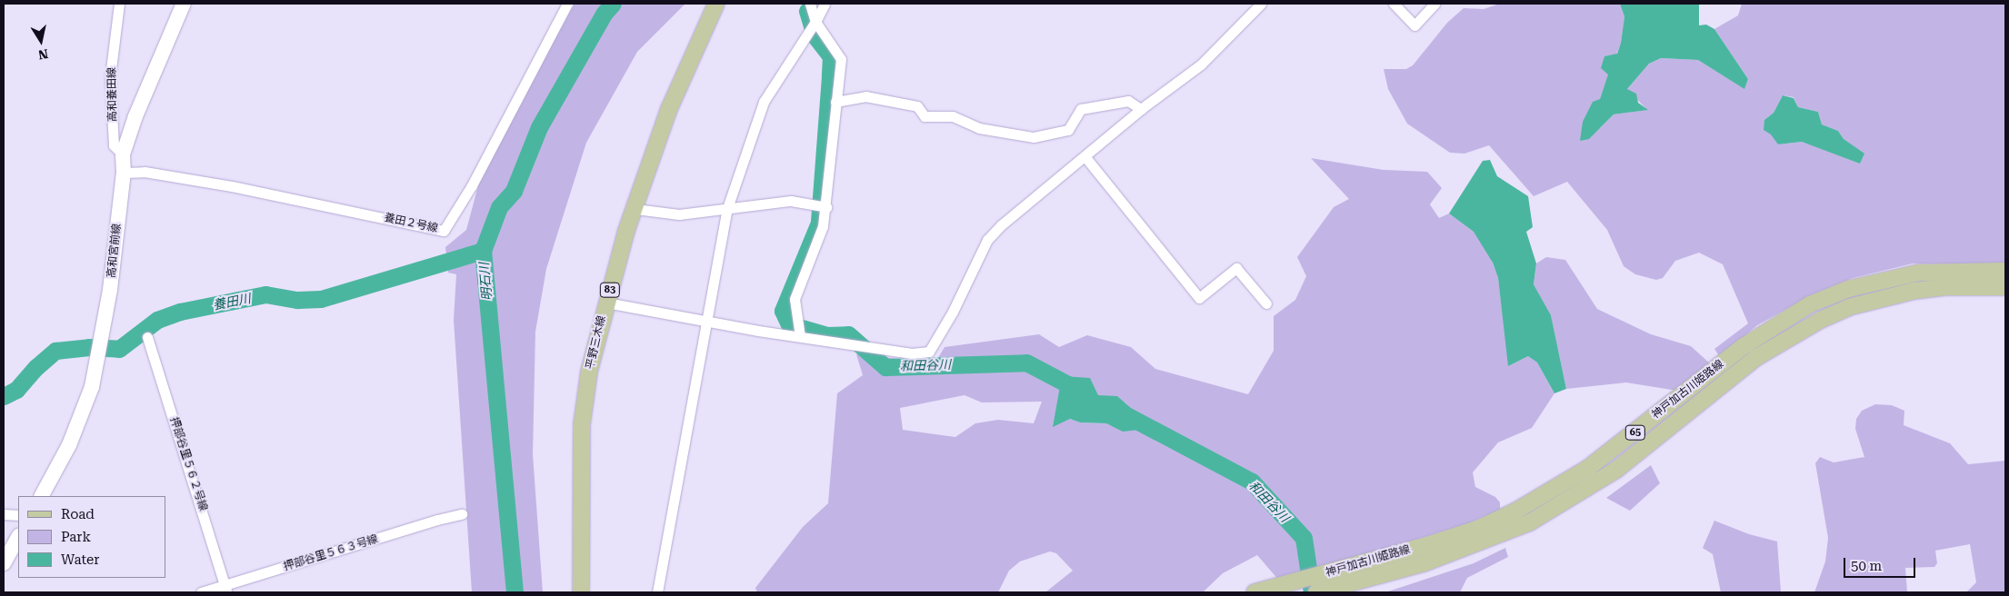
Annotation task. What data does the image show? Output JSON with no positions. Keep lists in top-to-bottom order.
{
  "streets": {
    "main road": [
      "83",
      "平野三木線",
      "神戸加古川姫路線",
      "65"
    ],
    "street": [
      "高和養田線",
      "養田２号線",
      "高和宮前線",
      "押部谷里５６２号線",
      "押部谷里５６３号線"
    ]
  },
  "crossings": [
    ["高和養田線", "高和宮前線"],
    ["養田２号線", "高和宮前線"],
    ["押部谷里５６２号線", "押部谷里５６３号線"]
  ],
  "water": ["明石川", "養田川", "和田谷川"],
  "legend": ["Road", "Park", "Water"],
  "scale_bar": "50 m",
  "north": "bottom"
}
